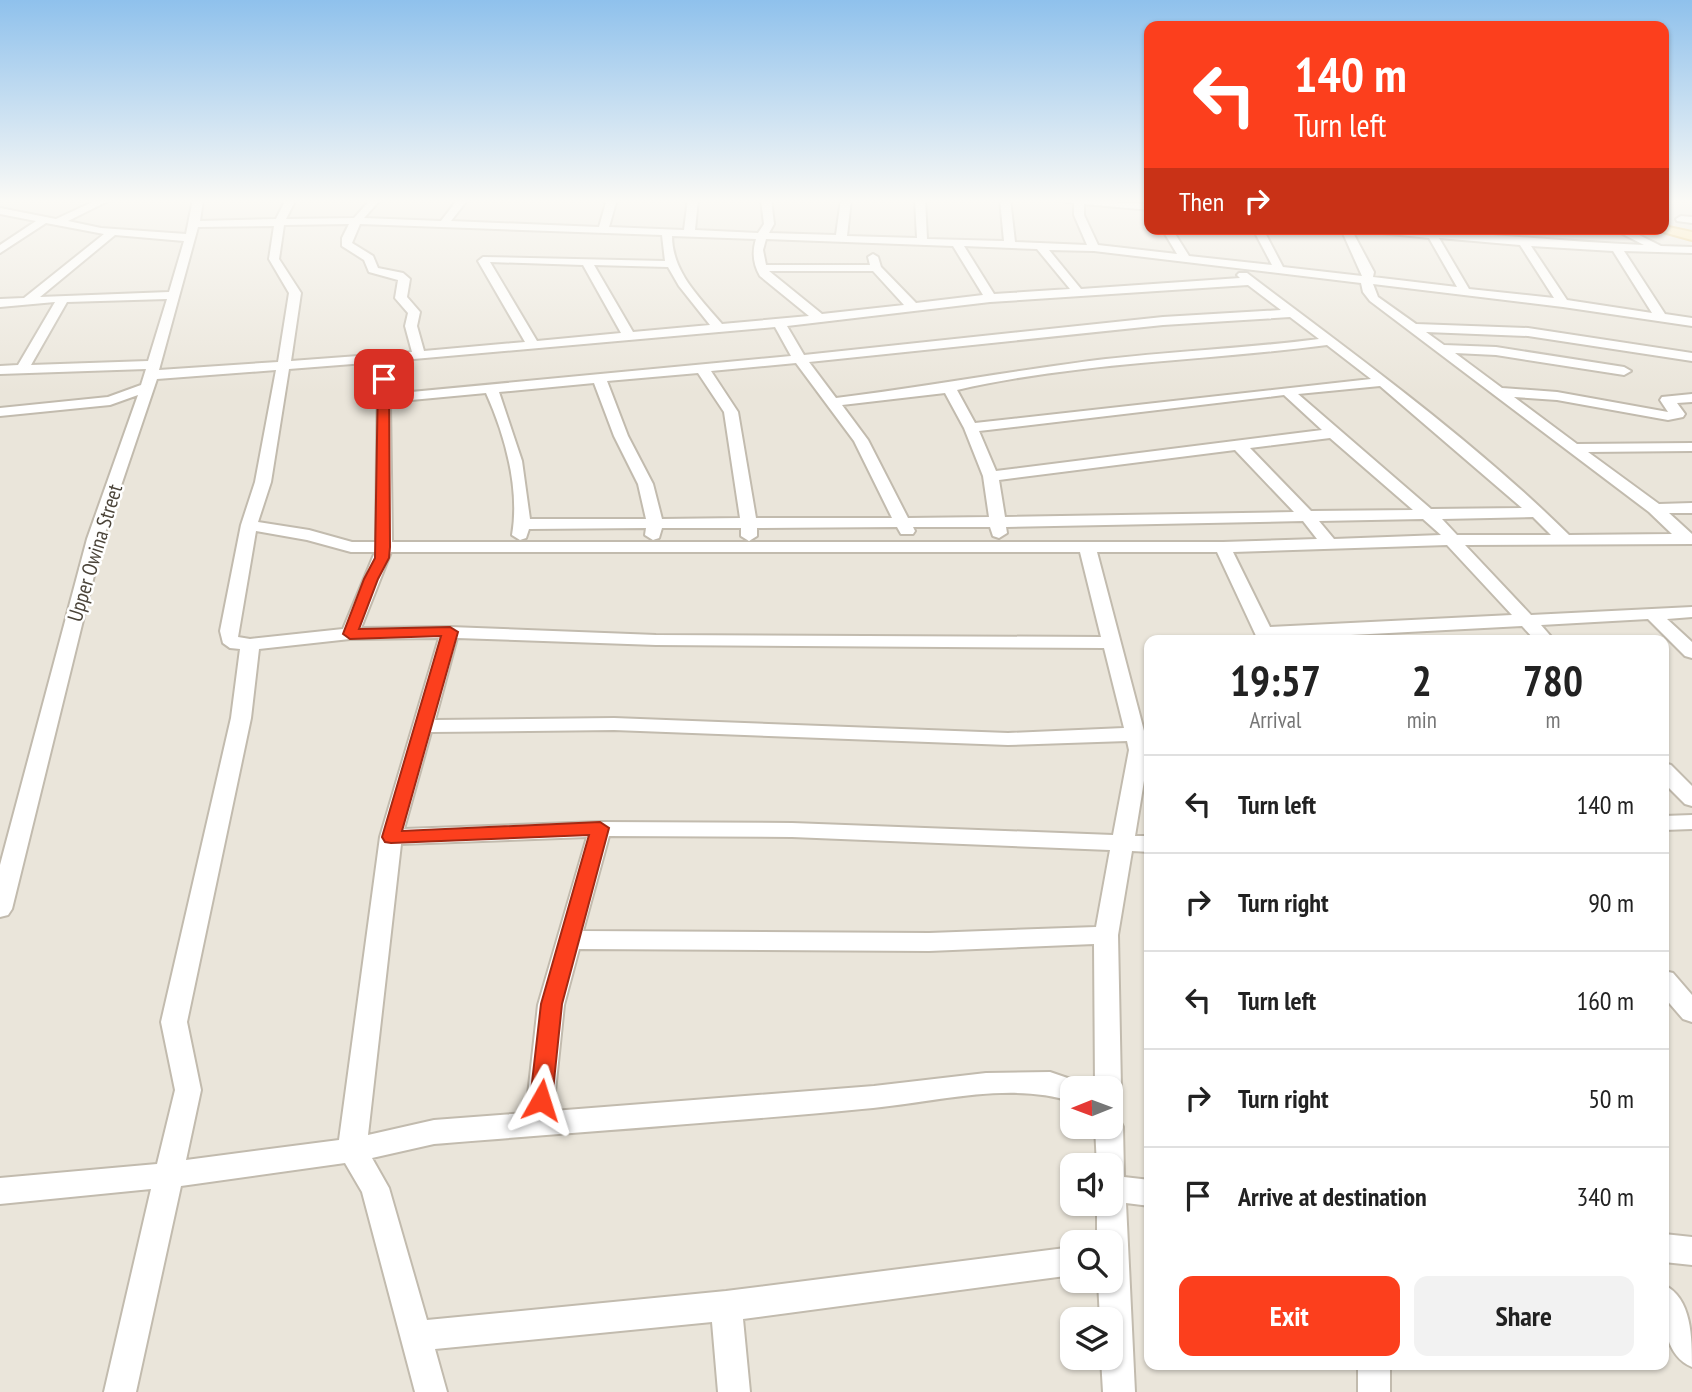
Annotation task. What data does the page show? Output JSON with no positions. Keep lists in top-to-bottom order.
{
  "streets": {
    "street": ["Upper Owina Street"]
  },
  "north": "left",
  "page": {
    "turn": ["140 m", "Turn left"],
    "then": "Then",
    "eta": [
      "19:57",
      "Arrival",
      "2",
      "min",
      "780",
      "m"
    ],
    "list": [
      {
        "name": "Turn left",
        "value": "140 m"
      },
      {
        "name": "Turn right",
        "value": "90 m"
      },
      {
        "name": "Turn left",
        "value": "160 m"
      },
      {
        "name": "Turn right",
        "value": "50 m"
      },
      {
        "name": "Arrive at destination",
        "value": "340 m"
      }
    ],
    "buttons": ["Exit", "Share"]
  }
}
